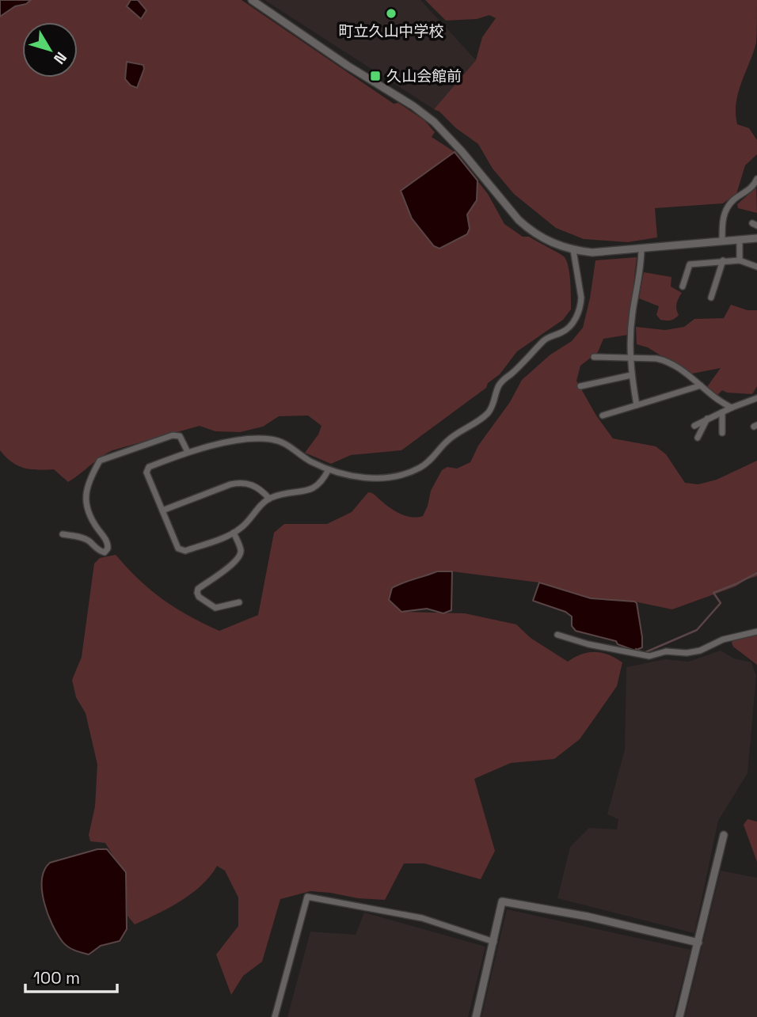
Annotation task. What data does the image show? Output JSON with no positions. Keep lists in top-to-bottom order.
{
  "places": {
    "other": ["町立久山中学校"],
    "transit": ["久山会館前"]
  },
  "scale_bar": "100 m",
  "north": "bottom right"
}
